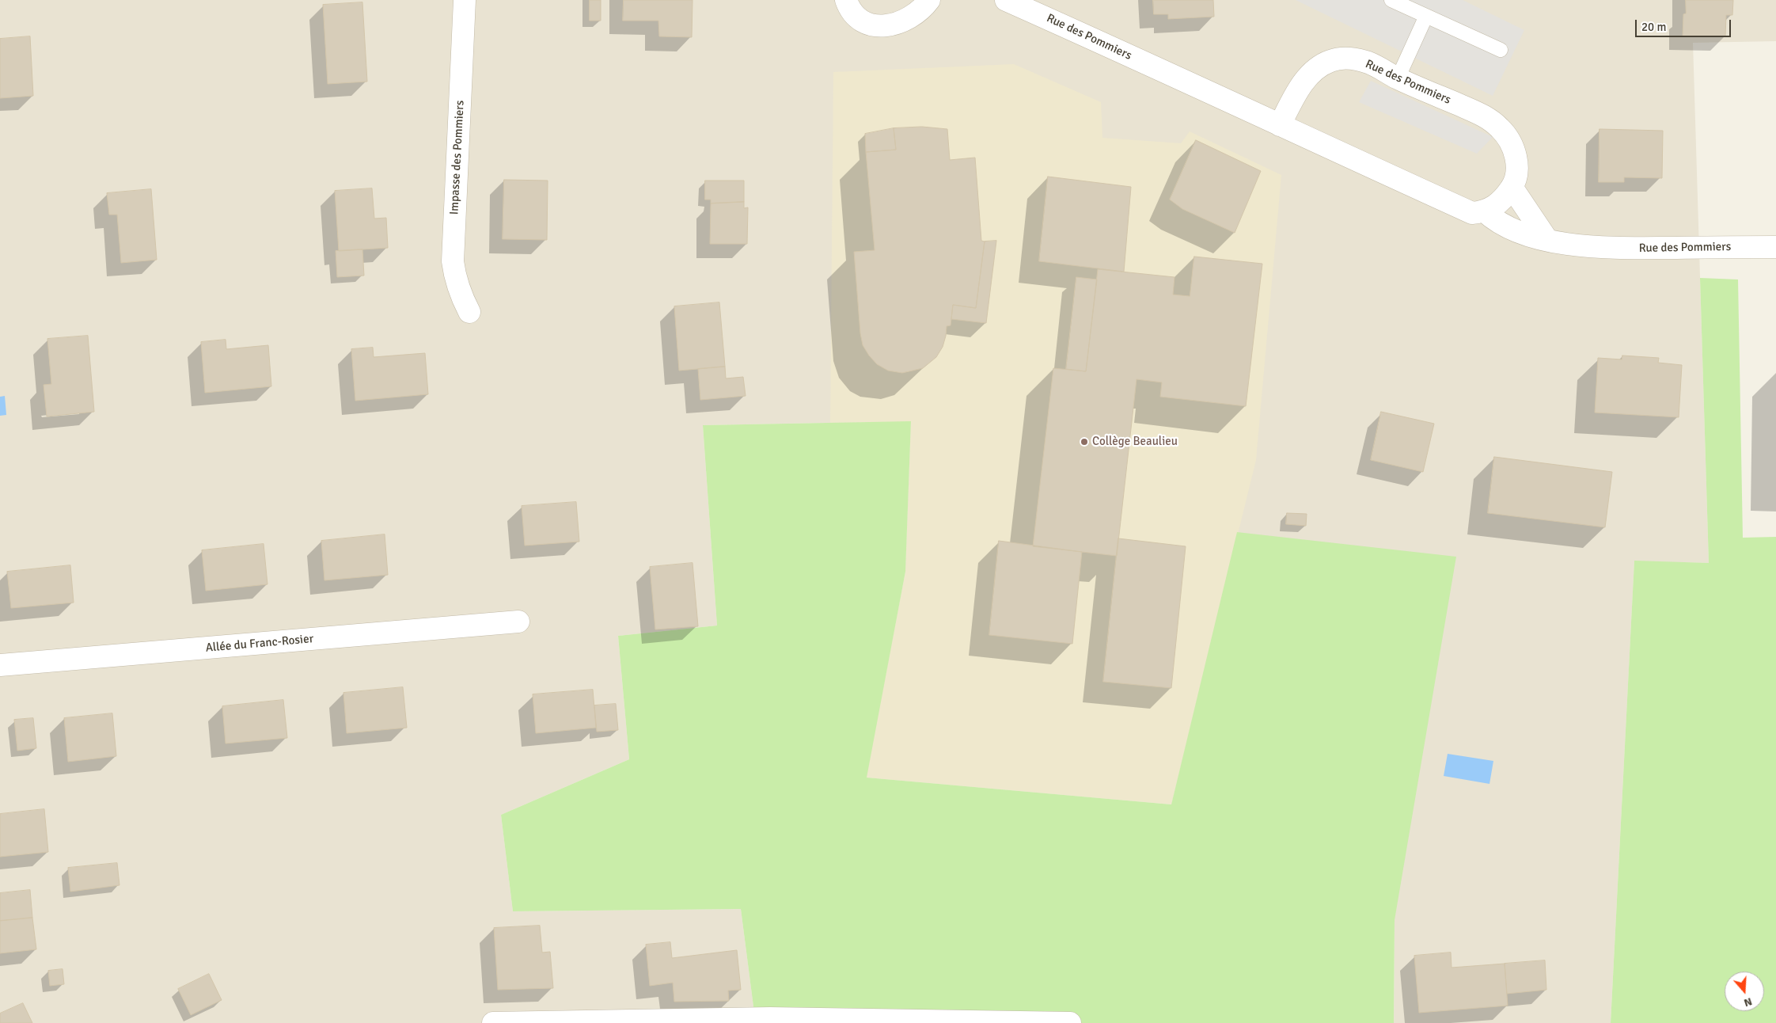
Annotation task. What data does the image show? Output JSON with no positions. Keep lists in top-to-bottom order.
{
  "streets": {
    "street": ["Rue des Pommiers", "Impasse des Pommiers", "Allée du Franc-Rosier"]
  },
  "places": ["Collège Beaulieu"],
  "scale_bar": "20 m",
  "north": "bottom"
}
